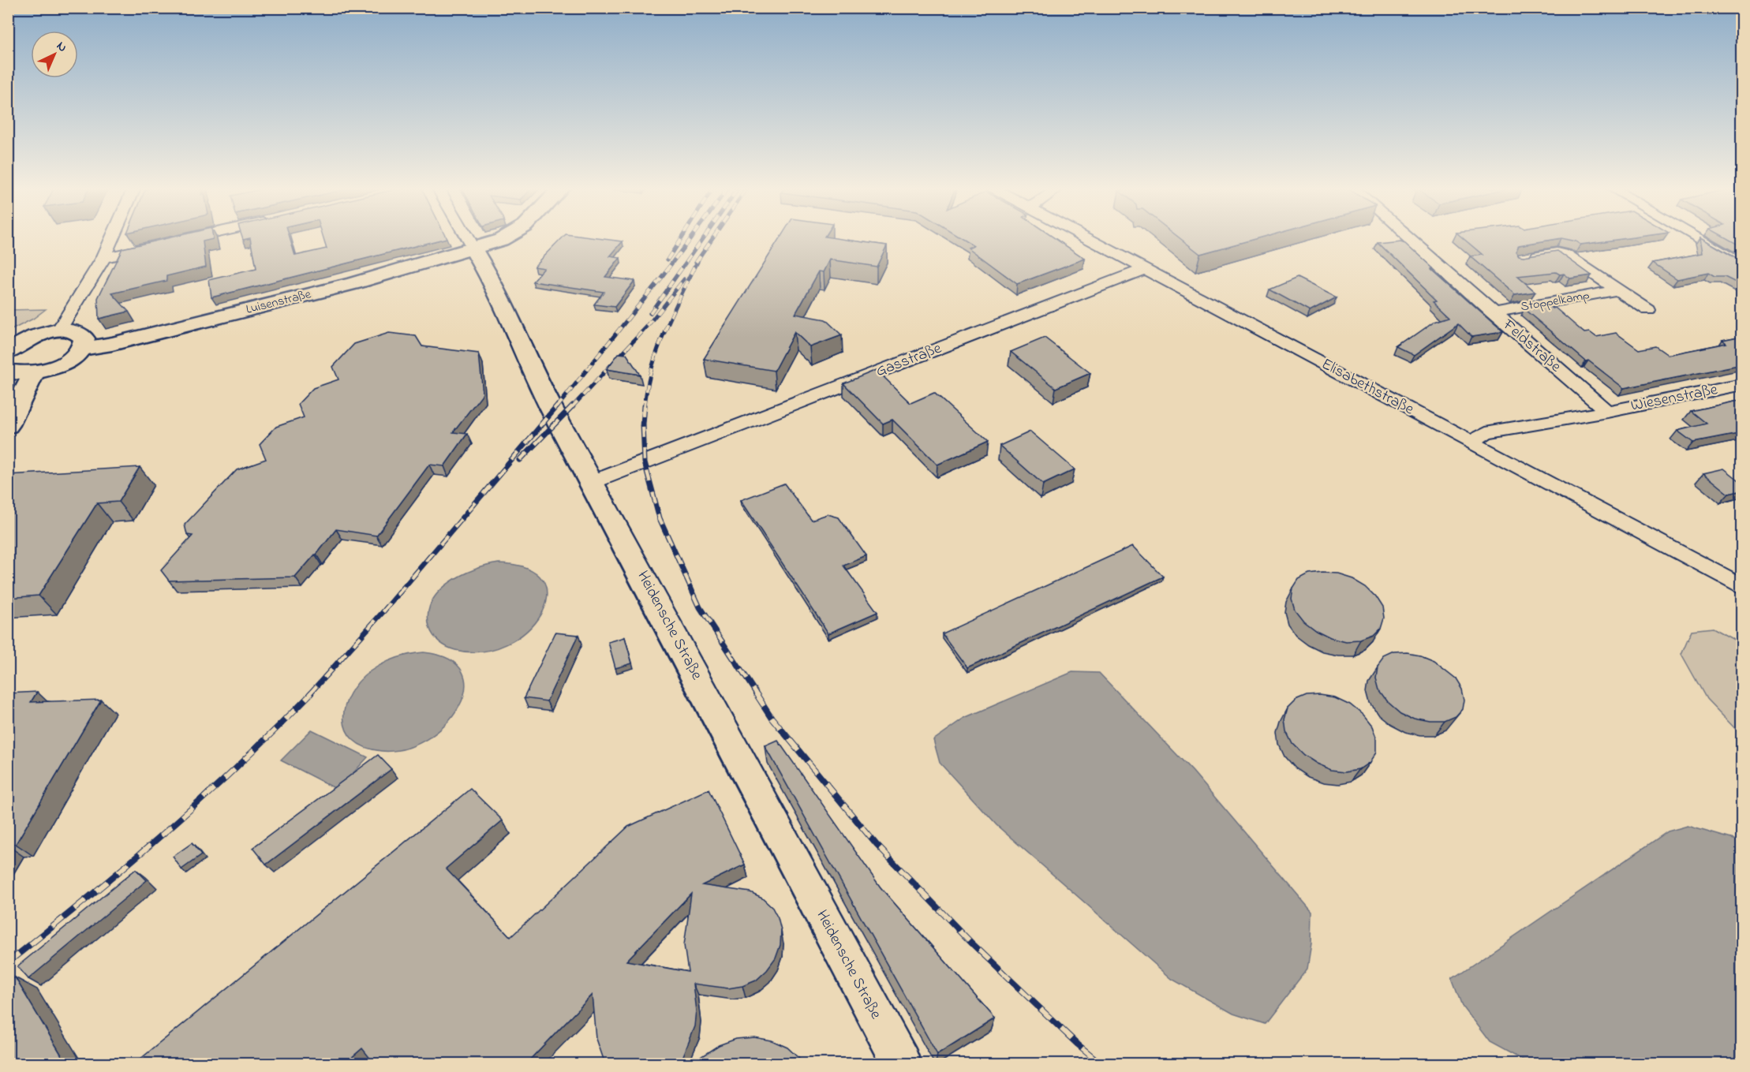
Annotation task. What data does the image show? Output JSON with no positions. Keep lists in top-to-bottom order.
{
  "streets": {
    "main road": ["Luisenstraße", "Heidensche Straße"],
    "street": [
      "Stoppelkamp",
      "Feldstraße",
      "Gasstraße",
      "Elisabethstraße",
      "Wiesenstraße"
    ]
  },
  "crossings": [
    ["Stoppelkamp", "Feldstraße"],
    ["Luisenstraße", "Heidensche Straße"],
    ["Feldstraße", "Wiesenstraße"],
    ["Gasstraße", "Elisabethstraße"],
    ["Gasstraße", "Heidensche Straße"]
  ],
  "north": "top right"
}
